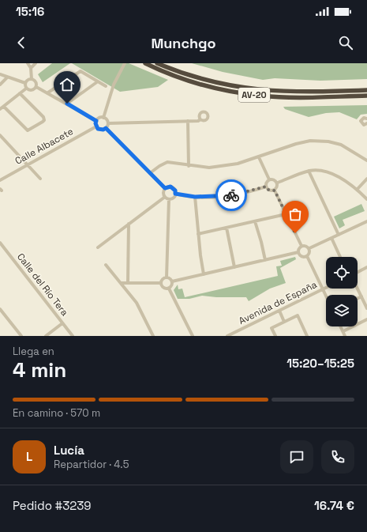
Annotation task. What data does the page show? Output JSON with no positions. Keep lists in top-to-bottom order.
{
  "streets": {
    "highway": ["AV-20"],
    "street": ["Calle Albacete", "Calle del Río Tera", "Avenida de España"]
  },
  "page": {
    "status": "15:16",
    "header": "Munchgo",
    "heading": ["4 min", "Llega en", "15:20–15:25"],
    "panel": [
      "Lucía",
      "Repartidor · 4.5",
      "Pedido #3239",
      "16.74 €"
    ],
    "bar": "En camino · 570 m",
    "round": "L"
  }
}
